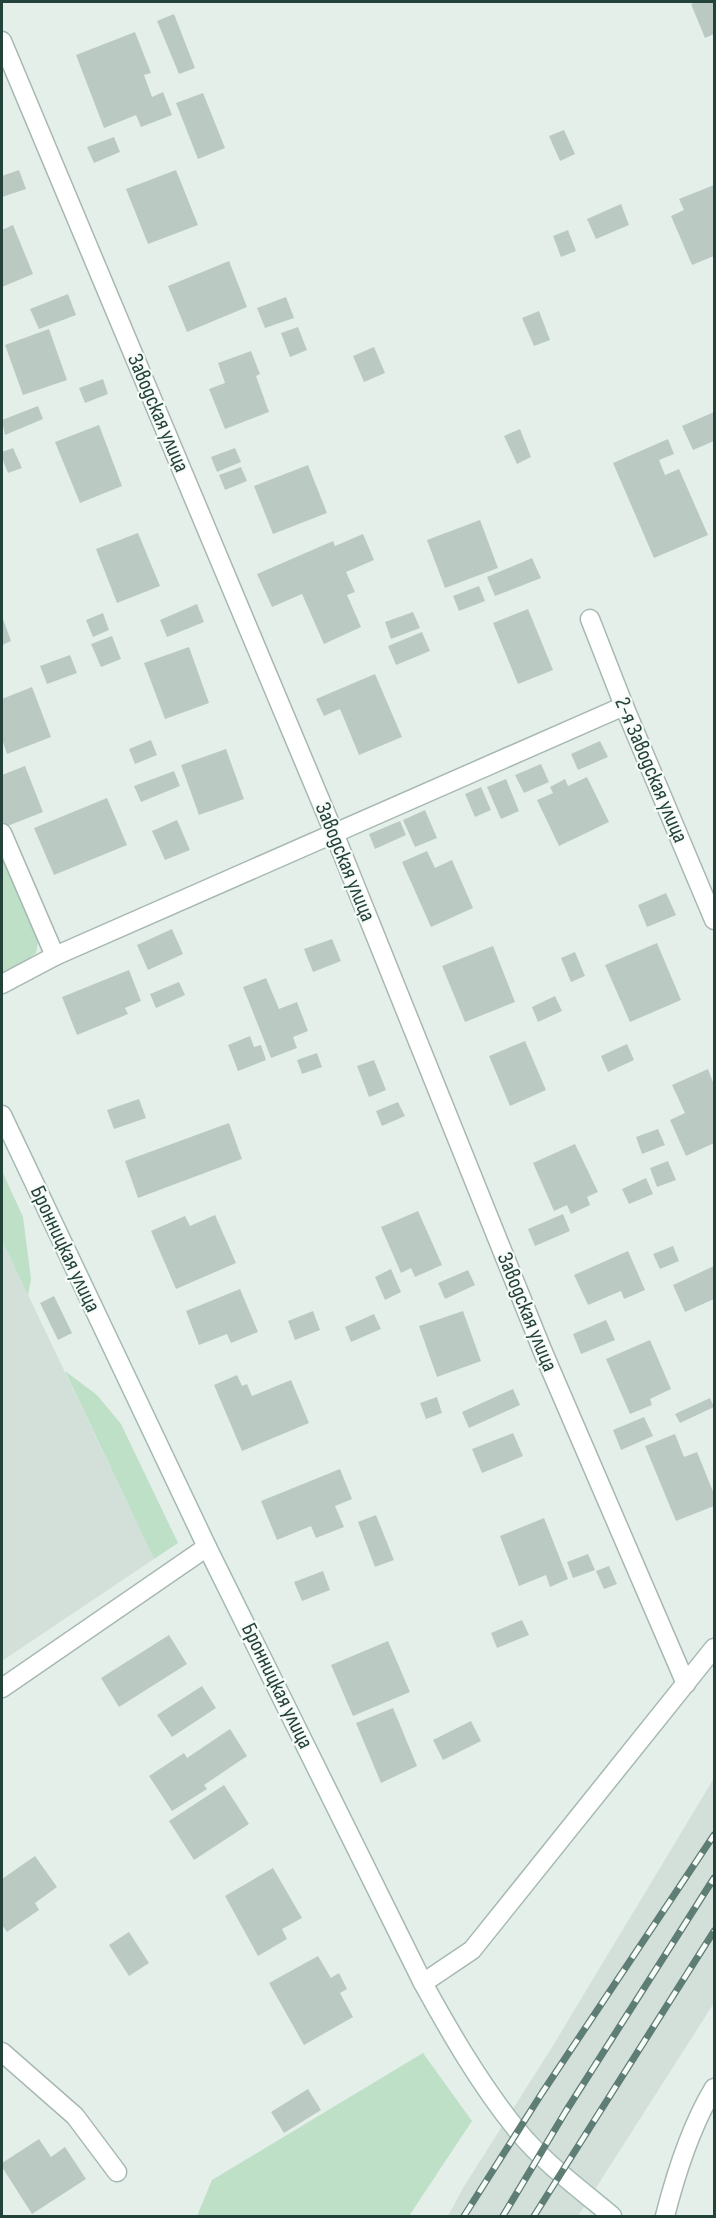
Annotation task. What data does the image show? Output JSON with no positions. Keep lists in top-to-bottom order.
{
  "streets": {
    "street": ["Заводская улица", "2-я Заводская улица", "Бронницкая улица"]
  }
}
